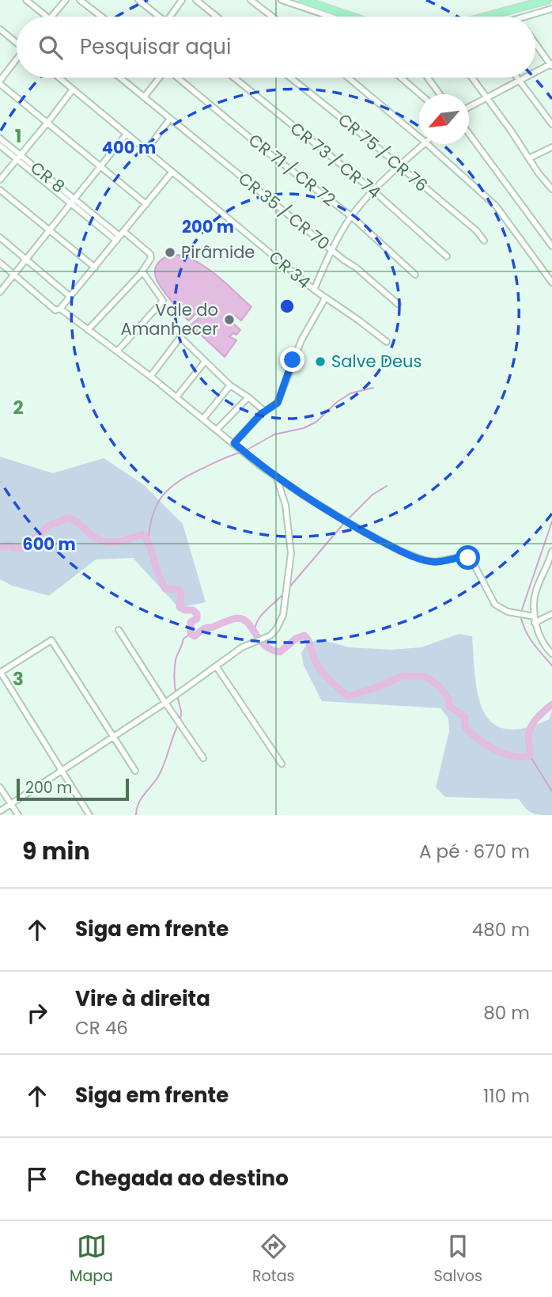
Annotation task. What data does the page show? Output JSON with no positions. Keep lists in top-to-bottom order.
{
  "streets": {
    "street": [
      "CR 75 / CR 76",
      "CR 73 / CR 74",
      "CR 71 / CR 72",
      "CR 8",
      "CR 35 / CR 70",
      "CR 34"
    ]
  },
  "places": ["Pirâmide", "Vale do Amanhecer", "Salve Deus"],
  "scale_bar": "200 m",
  "north": "bottom left",
  "page": {
    "search": "Pesquisar aqui",
    "scale": "200 m",
    "heading": ["9 min", "A pé · 670 m"],
    "list": [
      ["Siga em frente", "480 m"],
      ["Vire à direita", "CR 46", "80 m"],
      ["Siga em frente", "110 m"],
      "Chegada ao destino"
    ],
    "nav": ["Mapa", "Rotas", "Salvos"]
  },
  "grid": {
    "rows": ["1", "2", "3"]
  },
  "rings": ["400 m", "200 m", "600 m"]
}
